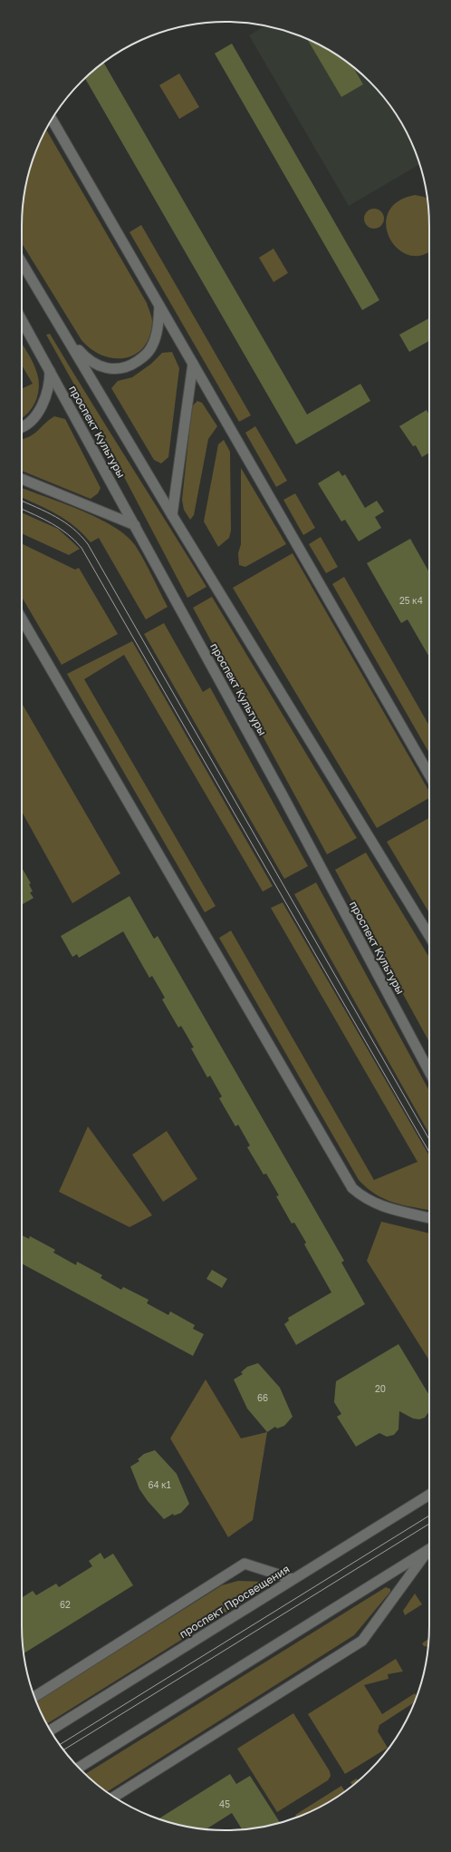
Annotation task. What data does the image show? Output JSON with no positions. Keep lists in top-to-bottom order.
{
  "streets": {
    "main road": ["проспект Культуры", "проспект Просвещения"]
  },
  "house_numbers": [
    "25 к4",
    "20",
    "66",
    "64 к1",
    "62",
    "45"
  ]
}
